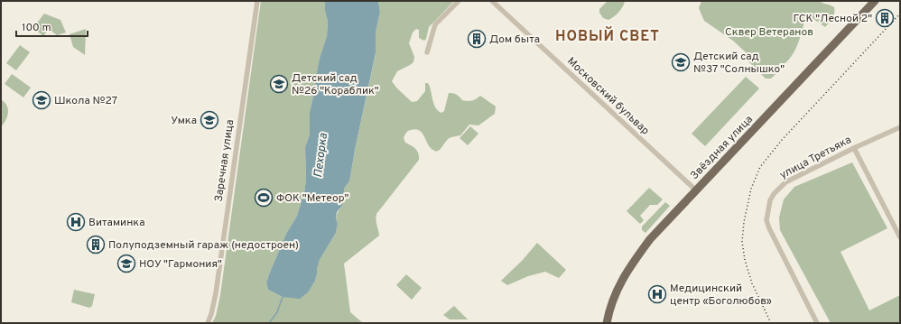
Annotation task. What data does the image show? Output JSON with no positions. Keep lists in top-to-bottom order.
{
  "streets": {
    "main road": ["Звёздная улица"],
    "street": ["Московский бульвар", "улица Третьяка", "Заречная улица"]
  },
  "crossings": [
    ["Московский бульвар", "Звёздная улица"]
  ],
  "districts": ["НОВЫЙ СВЕТ"],
  "water": ["Пехорка"],
  "parks": ["Сквер Ветеранов"],
  "places": {
    "building": ["ГСК \"Лесной 2\"", "Дом быта", "Полуподземный гараж (недостроен)"],
    "school or university": [
      "Детский сад №37 \"Солнышко\"",
      "Детский сад №26 \"Кораблик\"",
      "Школа №27",
      "Умка",
      "НОУ \"Гармония\""
    ],
    "sports": ["ФОК \"Метеор\""],
    "hospital": ["Витаминка", "Медицинский центр «Боголюбов»"]
  },
  "scale_bar": "100 m"
}
